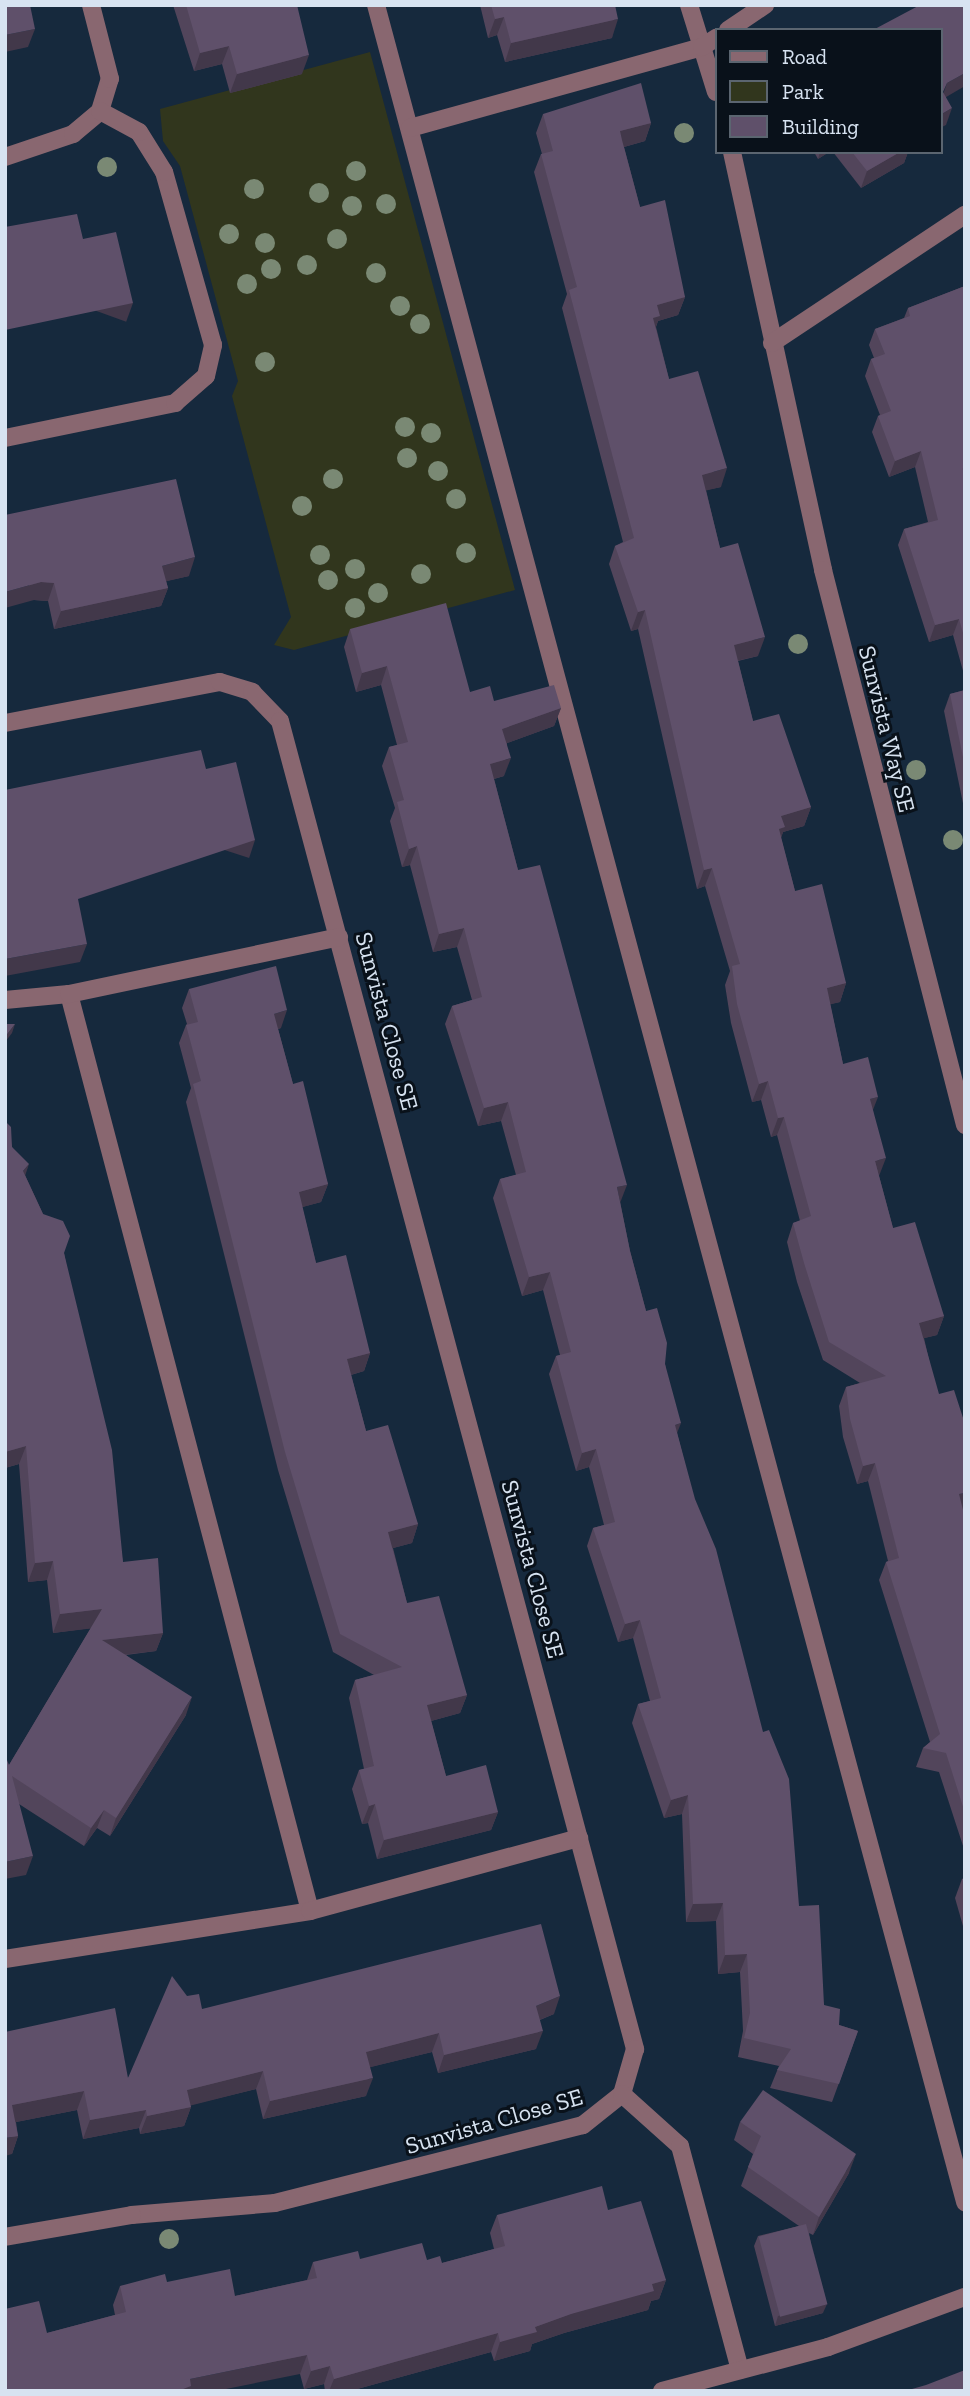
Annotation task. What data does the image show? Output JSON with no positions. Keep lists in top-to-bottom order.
{
  "streets": {
    "street": ["Sunvista Way SE", "Sunvista Close SE"]
  },
  "legend": ["Road", "Park", "Building"]
}
